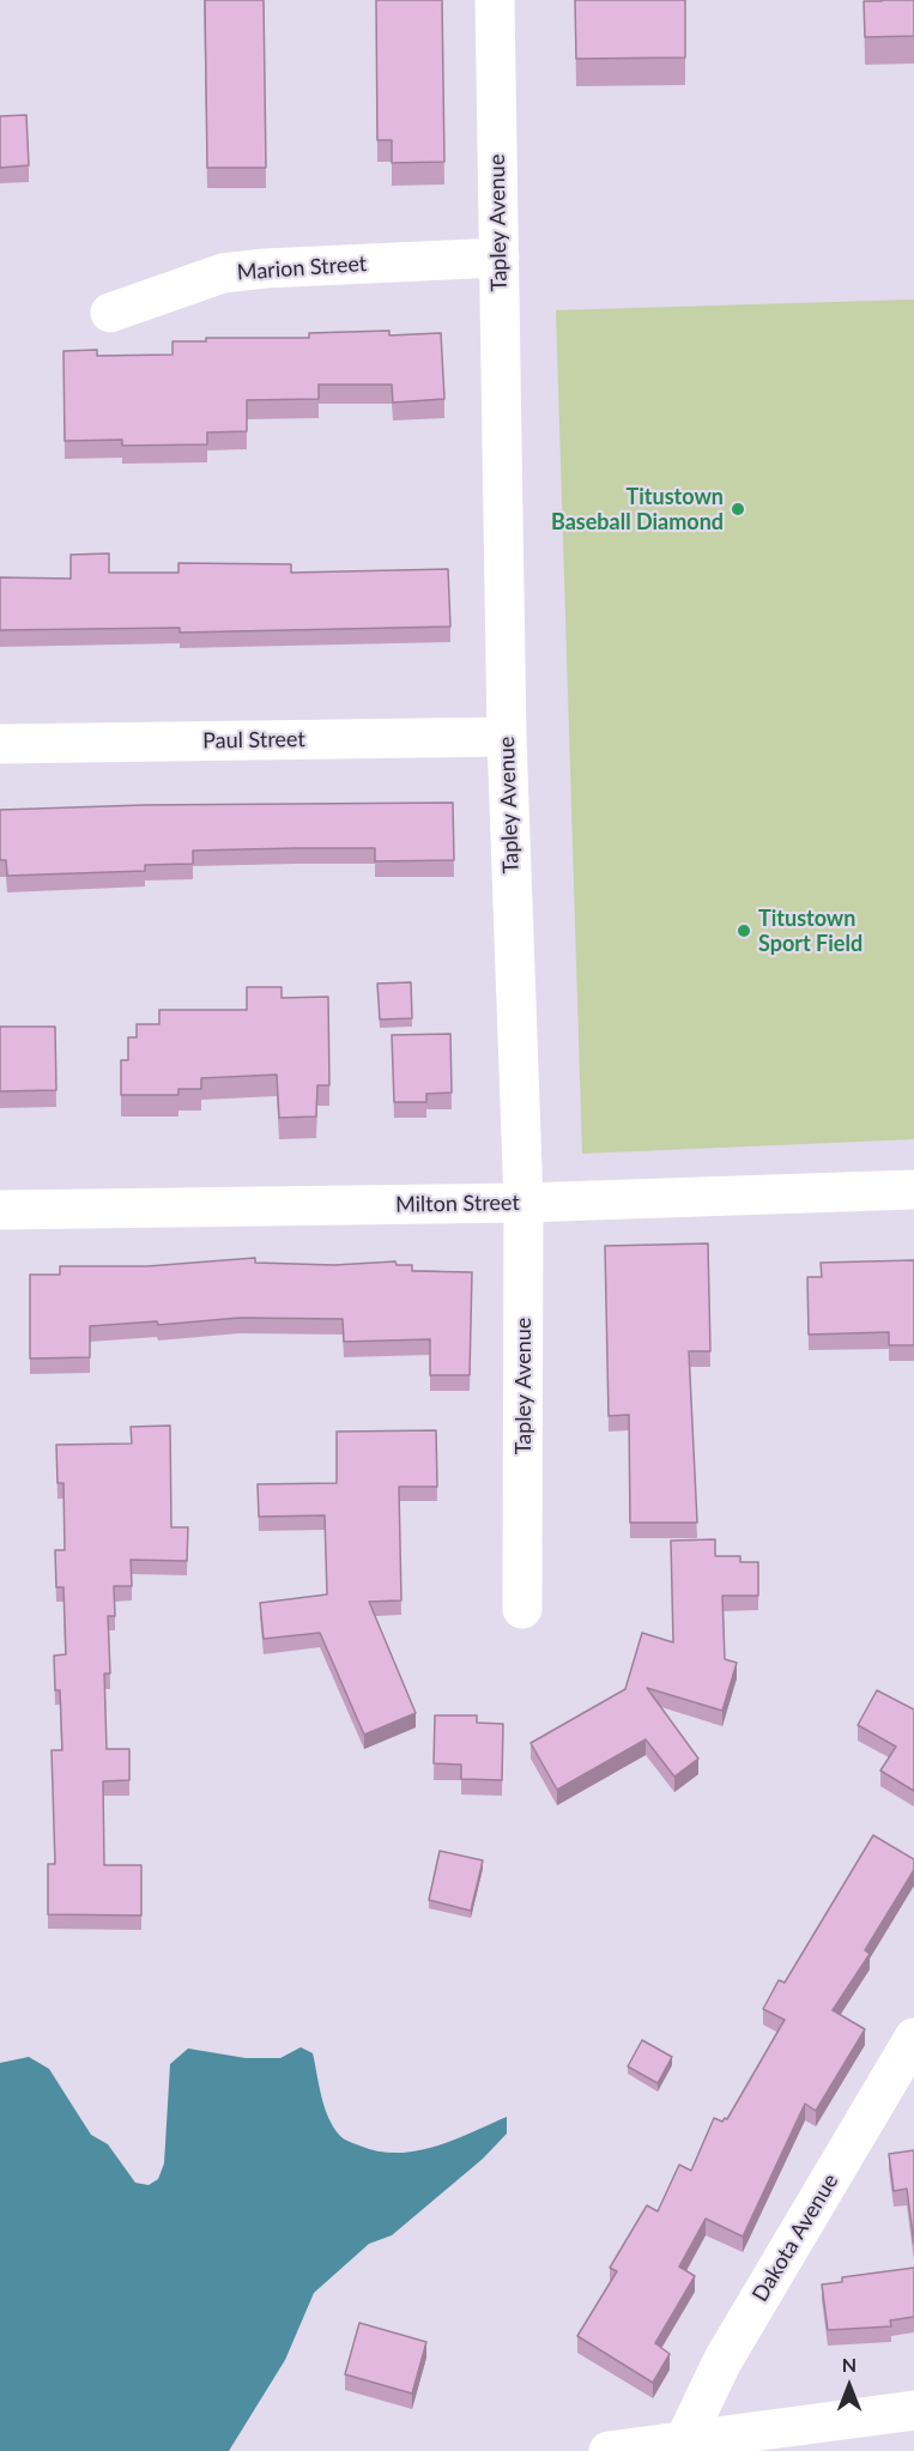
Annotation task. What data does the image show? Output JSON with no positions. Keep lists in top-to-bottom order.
{
  "streets": {
    "street": [
      "Tapley Avenue",
      "Marion Street",
      "Paul Street",
      "Milton Street",
      "Dakota Avenue"
    ]
  },
  "crossings": [
    ["Tapley Avenue", "Marion Street"],
    ["Tapley Avenue", "Paul Street"],
    ["Tapley Avenue", "Milton Street"]
  ],
  "places": ["Titustown Baseball Diamond", "Titustown Sport Field"],
  "north": "top"
}
